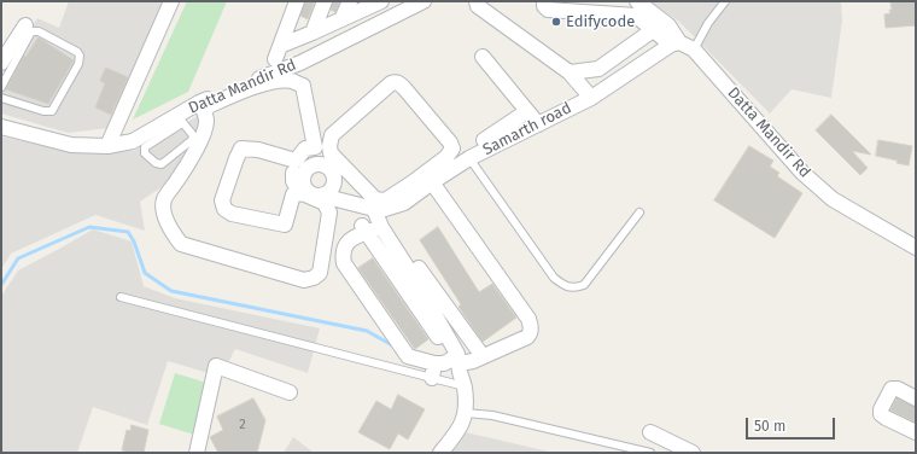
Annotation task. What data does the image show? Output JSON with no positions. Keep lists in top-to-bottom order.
{
  "streets": {
    "street": ["Datta Mandir Rd", "Samarth road"]
  },
  "crossings": [
    ["Datta Mandir Rd", "Samarth road"]
  ],
  "places": ["Edifycode"],
  "house_numbers": ["2"],
  "scale_bar": "50 m"
}
